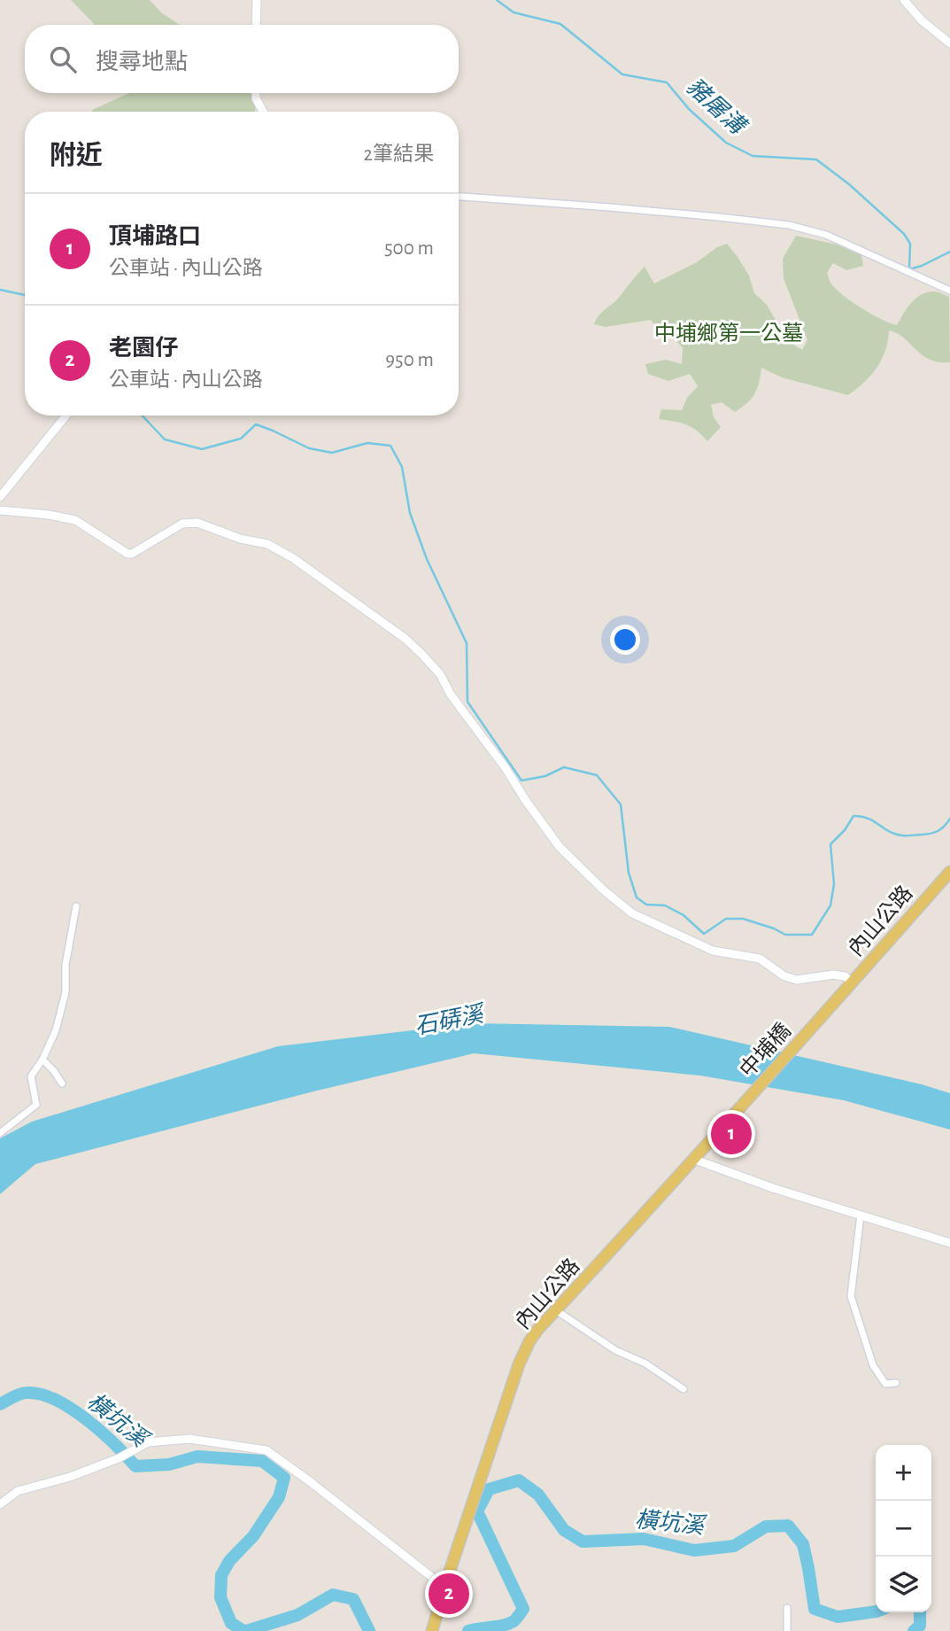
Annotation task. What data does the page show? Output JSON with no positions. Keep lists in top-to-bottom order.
{
  "streets": {
    "main road": ["內山公路", "中埔橋"]
  },
  "crossings": [
    ["內山公路", "中埔橋"]
  ],
  "water": ["豬屠溝", "石硦溪", "橫坑溪"],
  "parks": ["中埔鄉第一公墓"],
  "page": {
    "search": "搜尋地點",
    "heading": ["附近", "2筆結果"],
    "list": [
      {
        "mark": "1",
        "name": "頂埔路口",
        "note": "公車站 · 內山公路",
        "value": "500 m"
      },
      {
        "mark": "2",
        "name": "老園仔",
        "note": "公車站 · 內山公路",
        "value": "950 m"
      }
    ],
    "pins": ["1", "2"],
    "map_buttons": ["+", "−"]
  }
}
